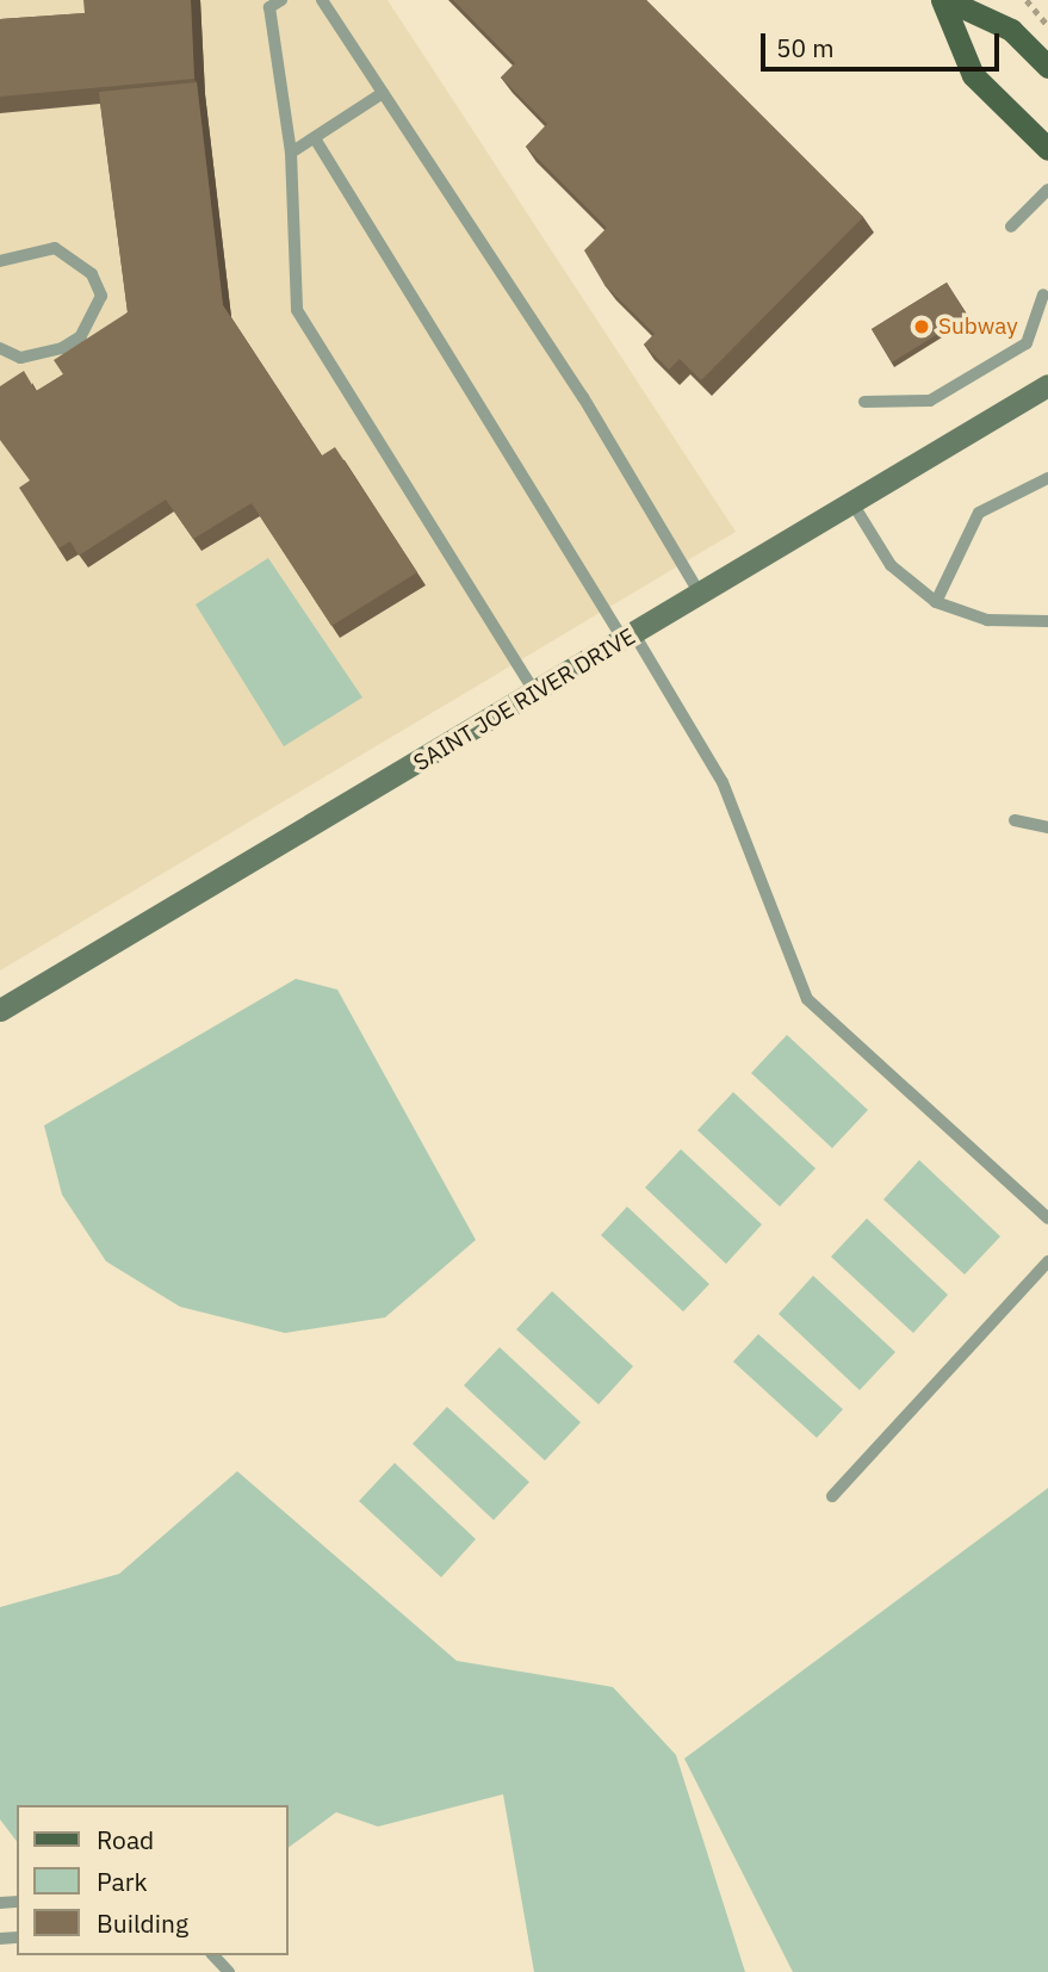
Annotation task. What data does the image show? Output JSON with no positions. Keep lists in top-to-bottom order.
{
  "streets": {
    "main road": ["SAINT JOE RIVER DRIVE"]
  },
  "places": ["Subway"],
  "legend": ["Road", "Park", "Building"],
  "scale_bar": "50 m"
}
